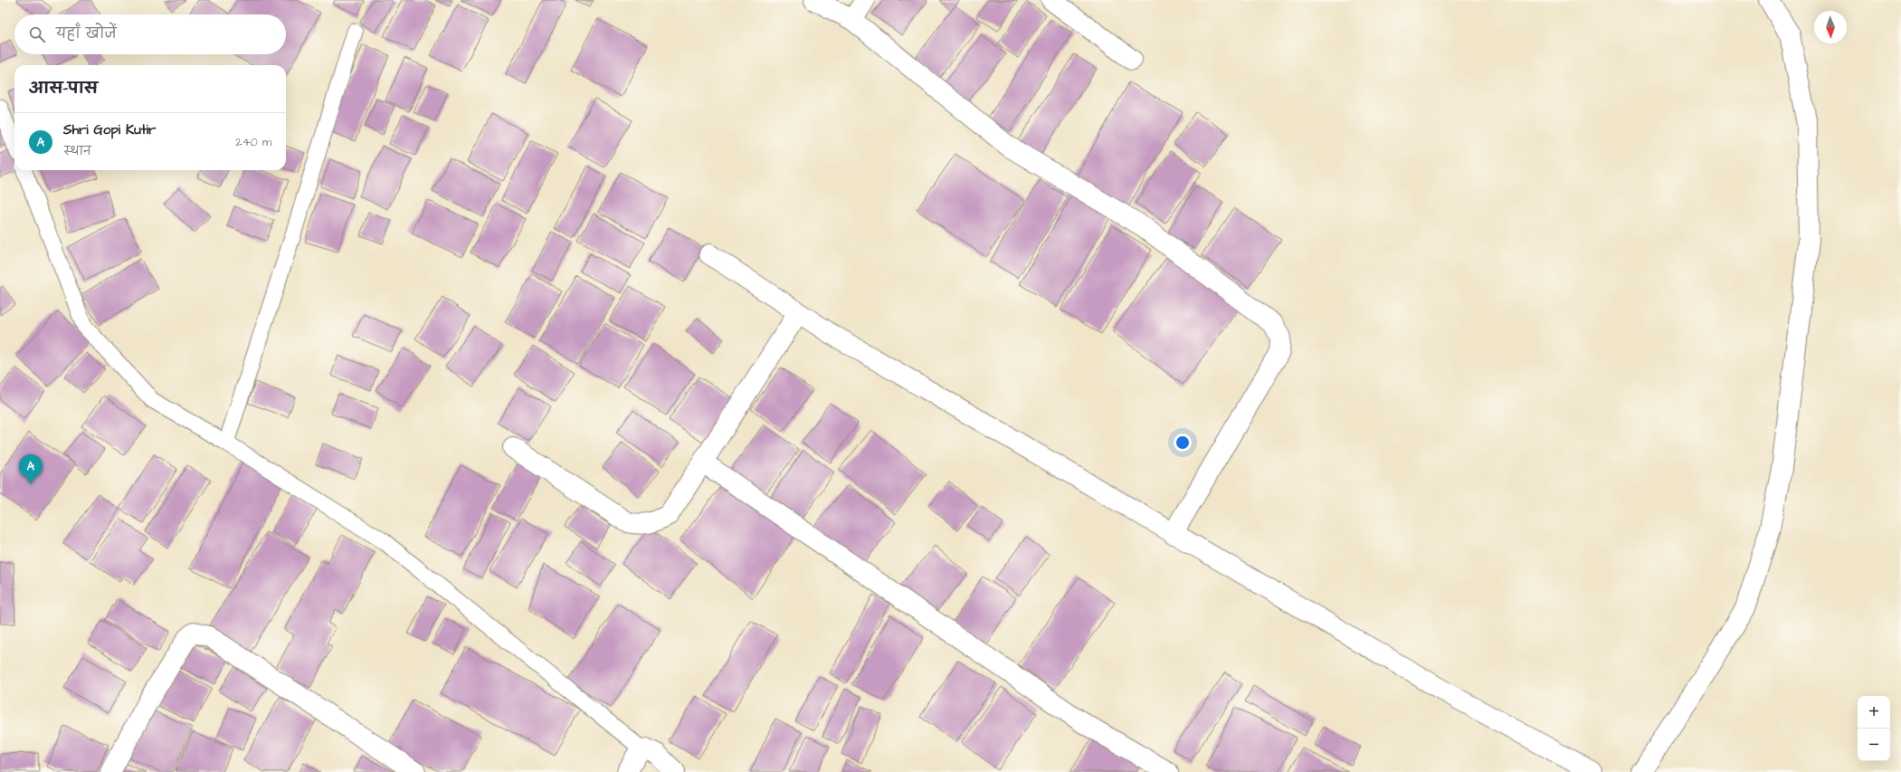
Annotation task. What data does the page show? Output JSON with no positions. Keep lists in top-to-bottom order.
{
  "north": "bottom",
  "page": {
    "search": "यहाँ खोजें",
    "heading": "आस-पास",
    "list": [
      {
        "mark": "A",
        "name": "Shri Gopi Kutir",
        "note": "स्थान",
        "value": "240 m"
      }
    ],
    "pins": "A",
    "map_buttons": ["+", "−"]
  }
}
